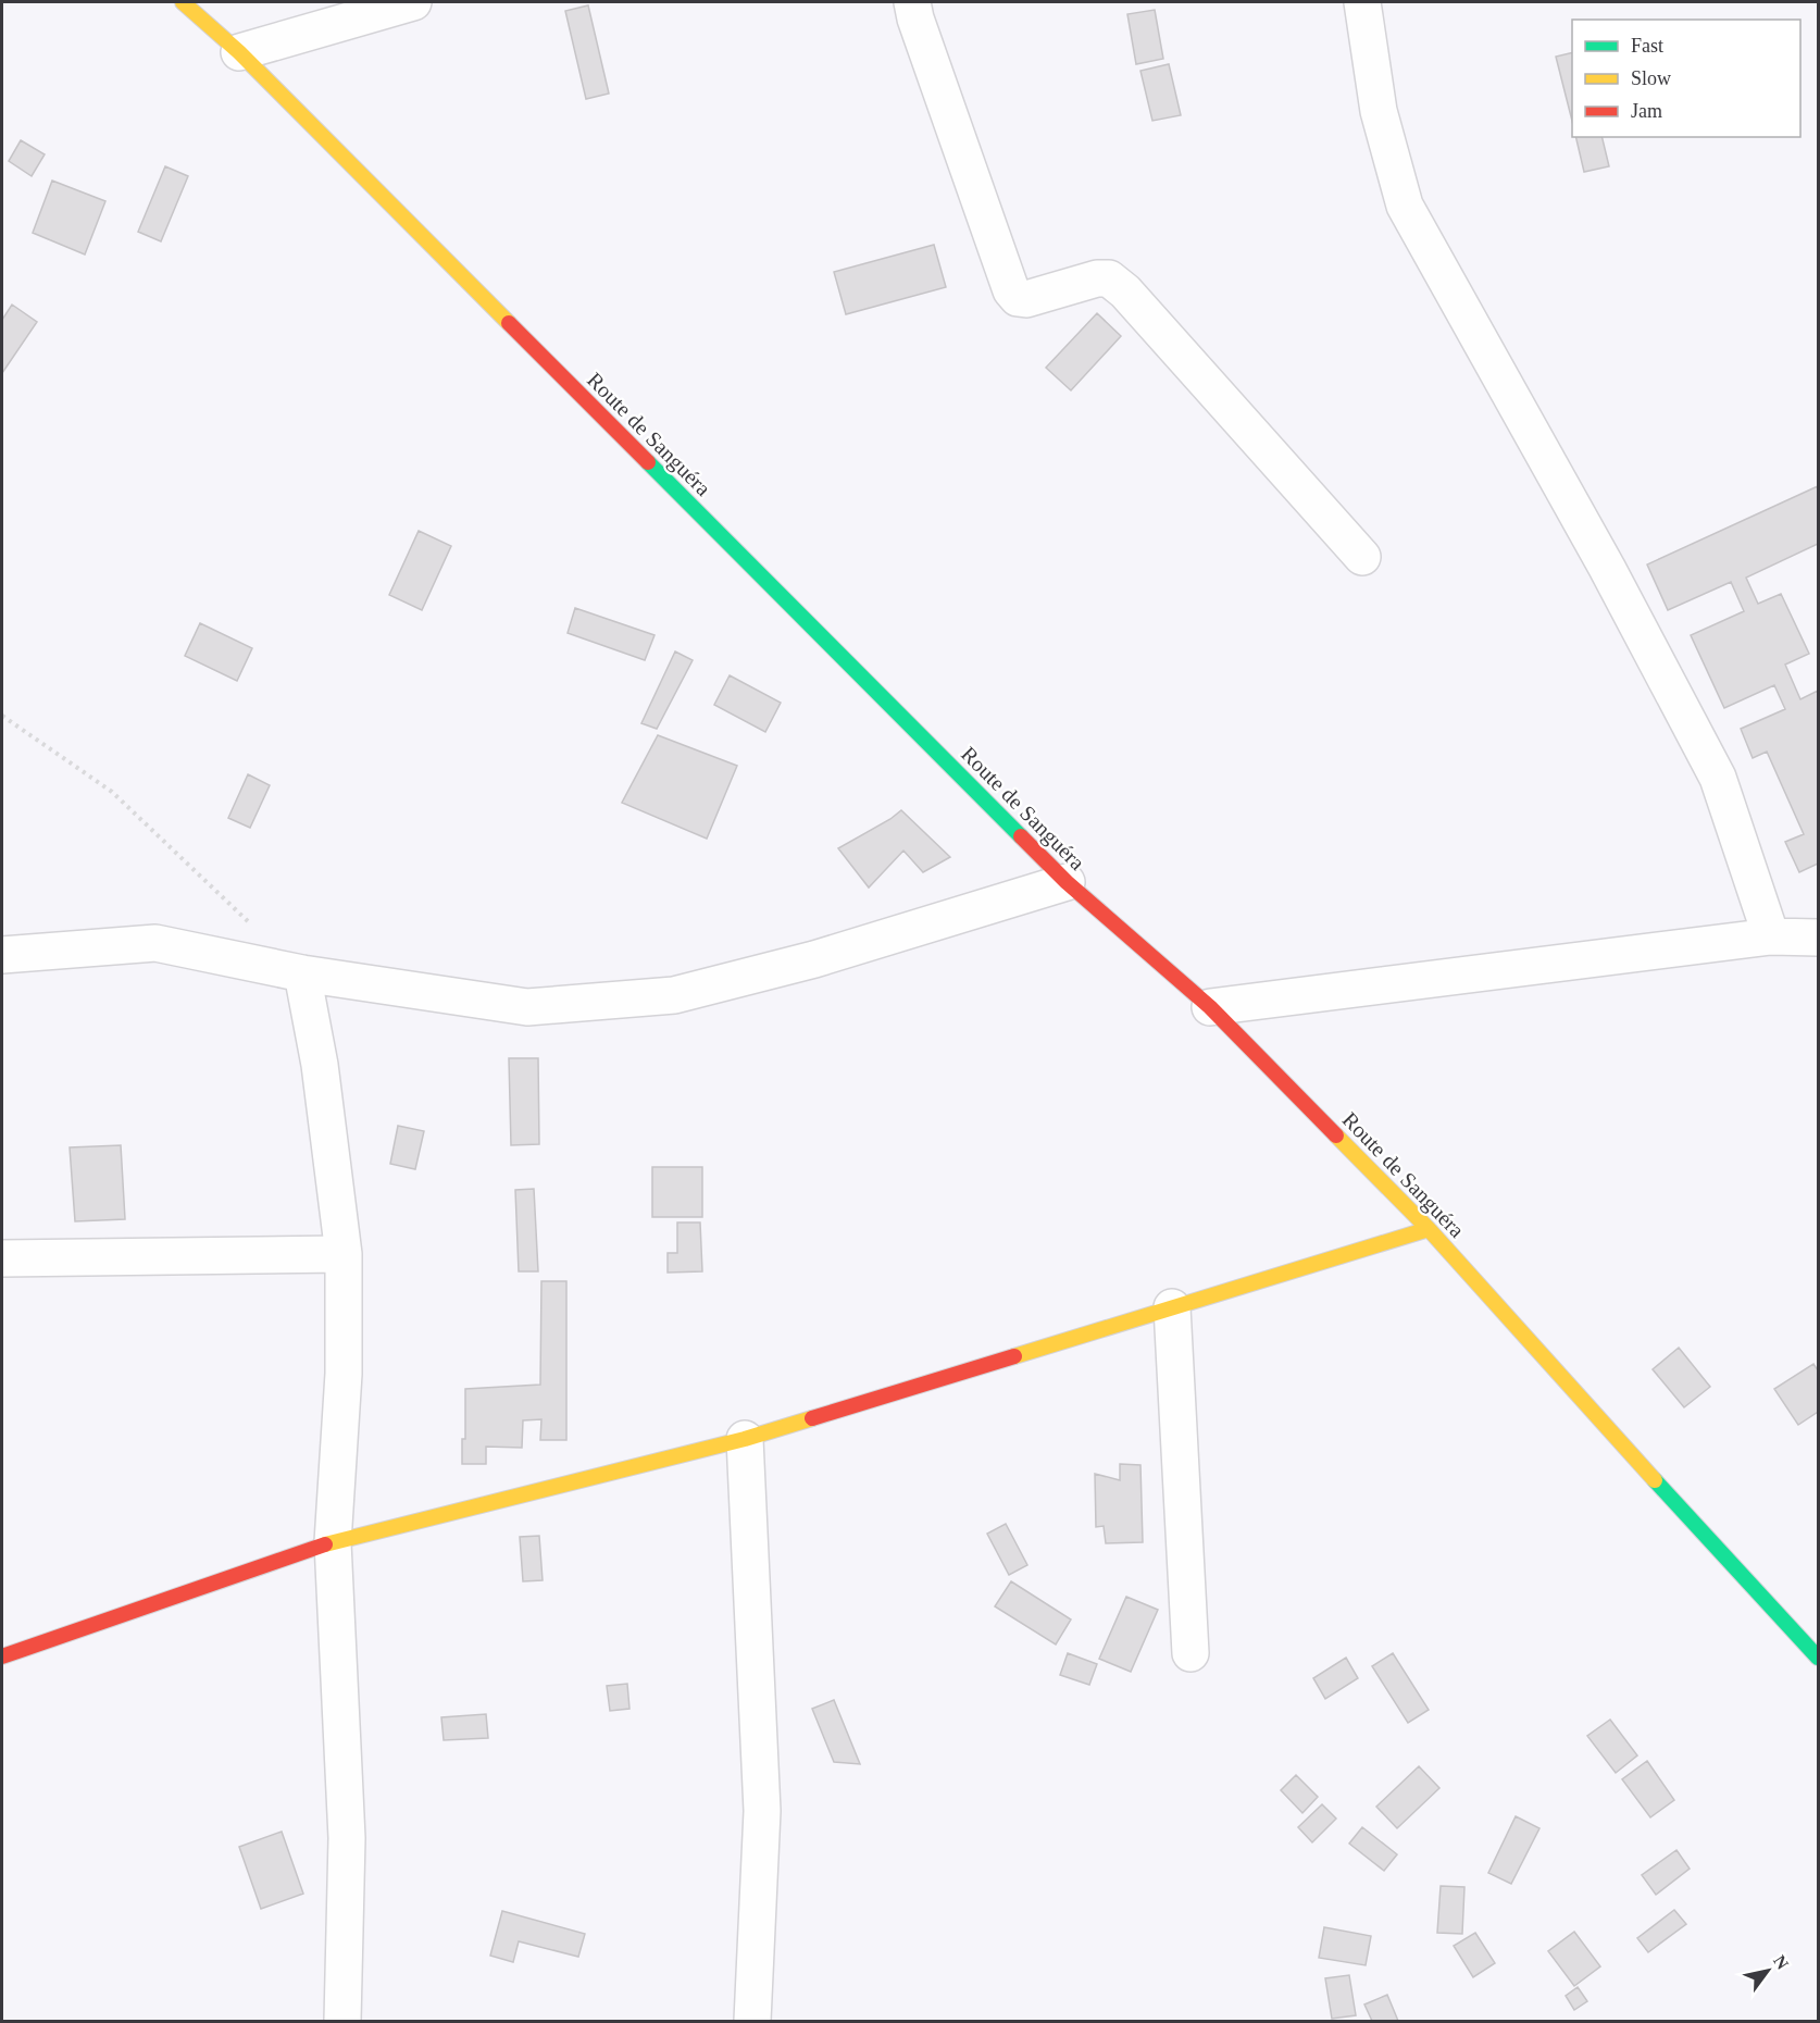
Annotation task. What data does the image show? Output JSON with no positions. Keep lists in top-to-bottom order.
{
  "streets": {
    "street": ["Route de Sanguéra"]
  },
  "legend": ["Fast", "Slow", "Jam"],
  "north": "top right"
}
